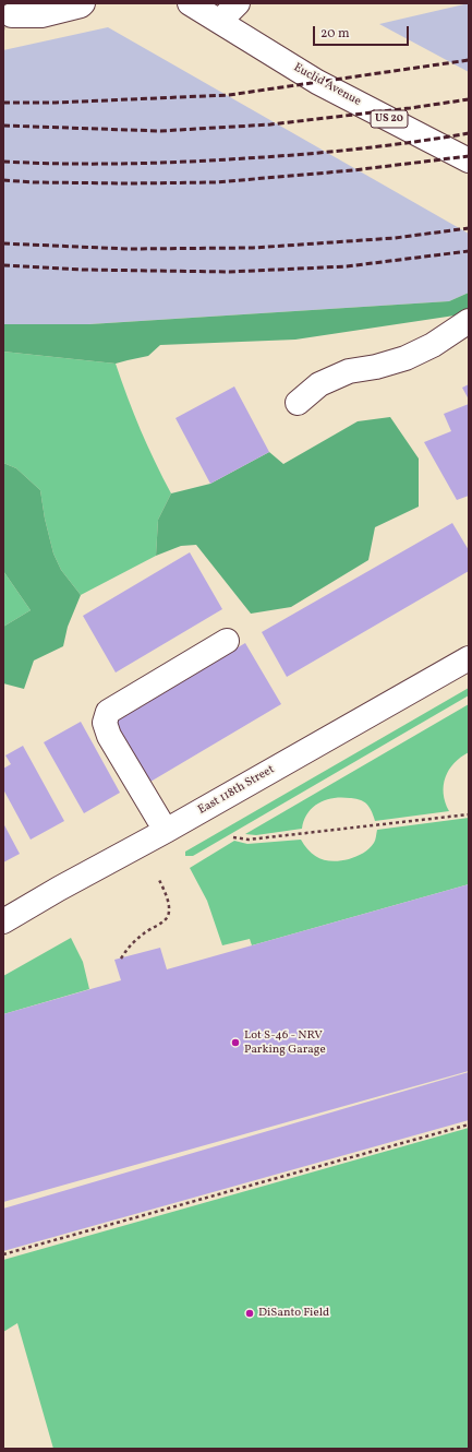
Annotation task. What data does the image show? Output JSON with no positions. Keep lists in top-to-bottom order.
{
  "streets": {
    "street": ["Euclid Avenue", "US 20", "East 118th Street"]
  },
  "places": ["Lot S-46 - NRV Parking Garage", "DiSanto Field"],
  "scale_bar": "20 m"
}
